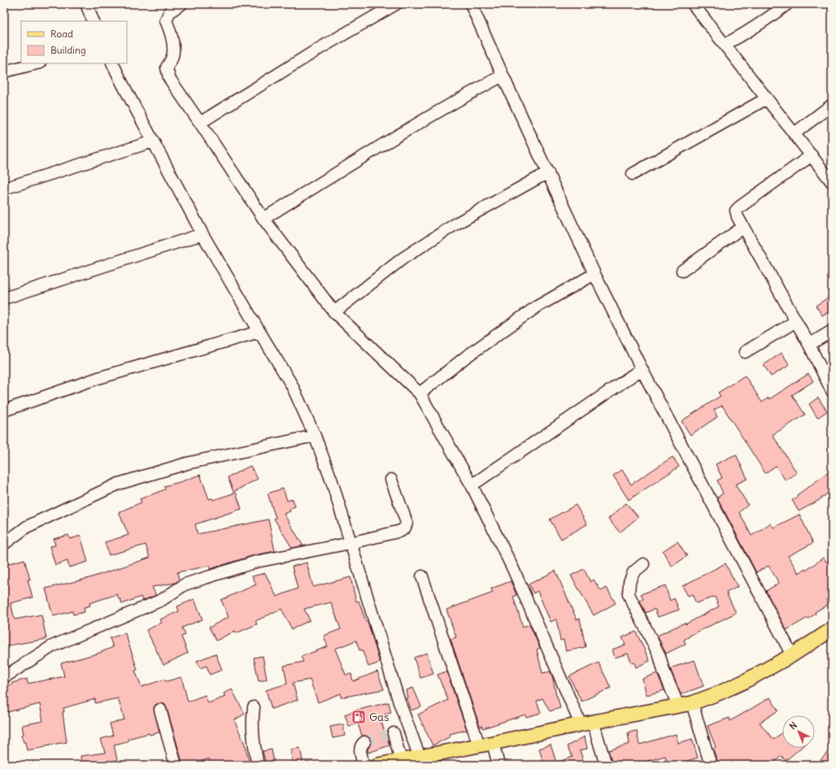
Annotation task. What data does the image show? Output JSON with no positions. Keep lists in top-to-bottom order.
{
  "places": {
    "fuel station": ["Gas"]
  },
  "legend": ["Road", "Building"],
  "north": "top left"
}
